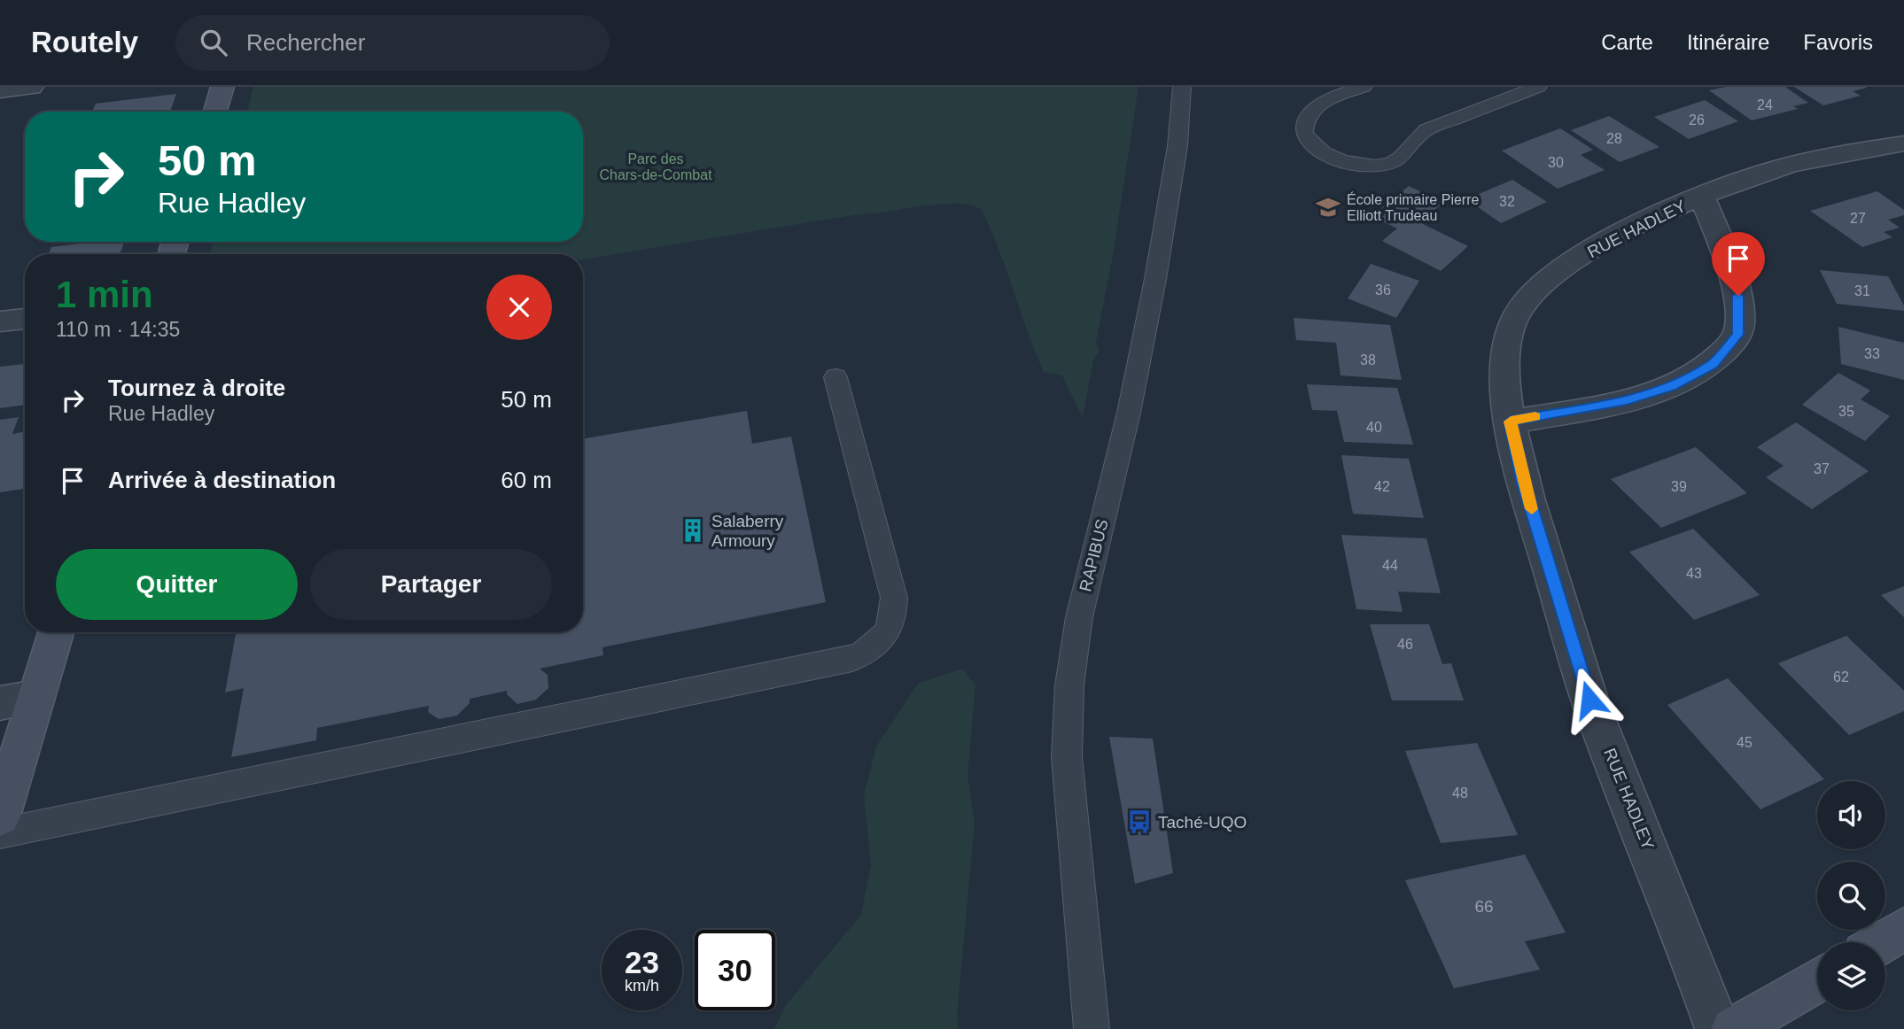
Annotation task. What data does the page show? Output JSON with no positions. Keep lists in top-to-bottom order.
{
  "streets": {
    "street": ["RUE HADLEY"],
    "lane": ["RAPIBUS"]
  },
  "parks": ["Parc des Chars-de-Combat"],
  "places": {
    "school or university": ["École primaire Pierre Elliott Trudeau"],
    "building": ["Salaberry Armoury"],
    "bus stop": ["Taché-UQO"]
  },
  "house_numbers": [
    "24",
    "26",
    "28",
    "30",
    "32",
    "27",
    "36",
    "31",
    "33",
    "38",
    "35",
    "40",
    "37",
    "42",
    "39",
    "44",
    "43",
    "46",
    "62",
    "45",
    "48",
    "66"
  ],
  "page": {
    "header": "Routely",
    "search": "Rechercher",
    "nav": ["Carte", "Itinéraire", "Favoris"],
    "turn": ["50 m", "Rue Hadley"],
    "heading": ["1 min", "110 m · 14:35"],
    "list": [
      {
        "name": "Tournez à droite",
        "note": "Rue Hadley",
        "value": "50 m"
      },
      {
        "name": "Arrivée à destination",
        "value": "60 m"
      }
    ],
    "buttons": ["Quitter", "Partager"],
    "speed": "23 km/h",
    "limit": "30"
  }
}
